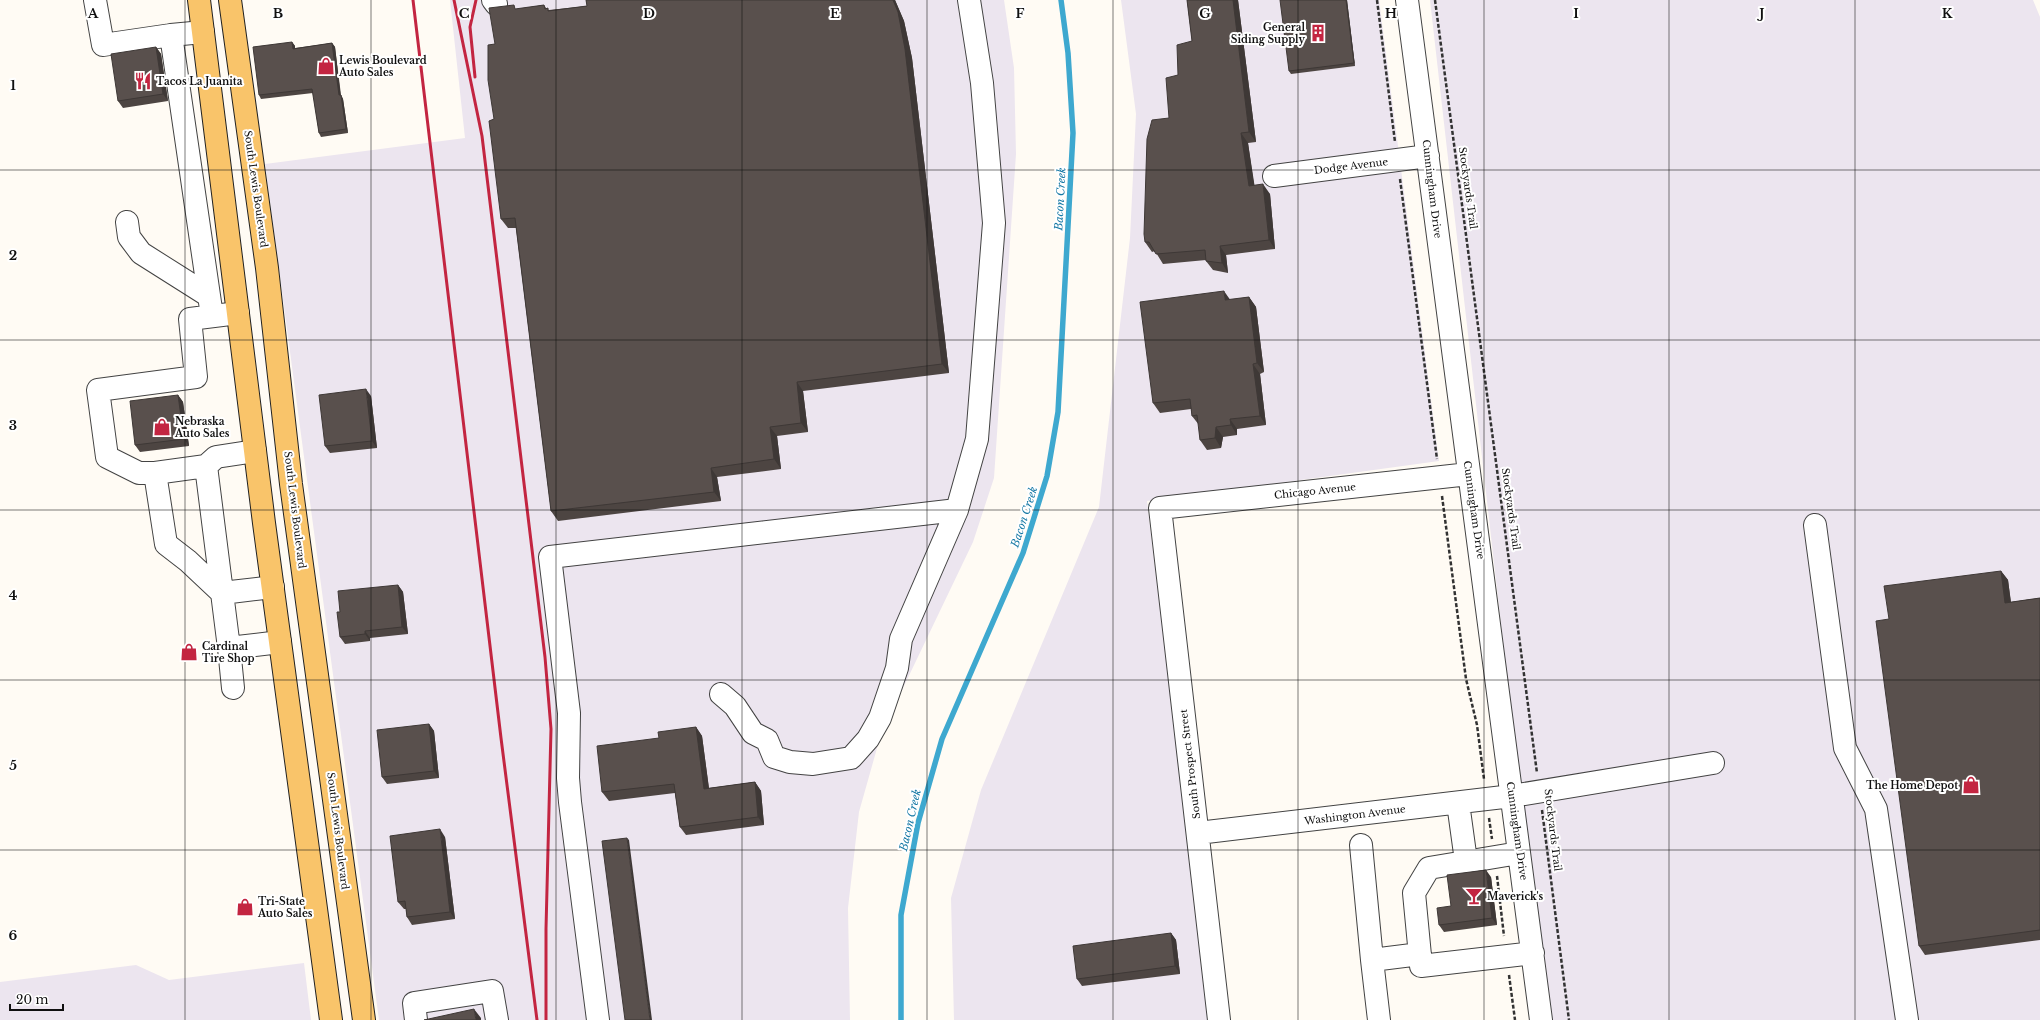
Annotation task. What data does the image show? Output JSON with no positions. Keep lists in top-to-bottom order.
{
  "streets": {
    "main road": ["South Lewis Boulevard"],
    "street": [
      "Dodge Avenue",
      "Cunningham Drive",
      "Chicago Avenue",
      "South Prospect Street",
      "Washington Avenue"
    ],
    "path": ["Stockyards Trail"]
  },
  "crossings": [
    ["Dodge Avenue", "Cunningham Drive"],
    ["Stockyards Trail", "Washington Avenue"],
    ["Cunningham Drive", "Chicago Avenue"],
    ["Cunningham Drive", "Washington Avenue"],
    ["Chicago Avenue", "South Prospect Street"],
    ["South Prospect Street", "Washington Avenue"]
  ],
  "water": ["Bacon Creek"],
  "places": {
    "building": ["General Siding Supply"],
    "shop": [
      "Lewis Boulevard Auto Sales",
      "Nebraska Auto Sales",
      "Cardinal Tire Shop",
      "The Home Depot",
      "Tri-State Auto Sales"
    ],
    "restaurant": ["Tacos La Juanita"],
    "bar": ["Maverick's"]
  },
  "scale_bar": "20 m",
  "grid": {
    "columns": [
      "A",
      "B",
      "C",
      "D",
      "E",
      "F",
      "G",
      "H",
      "I",
      "J",
      "K"
    ],
    "rows": [
      "1",
      "2",
      "3",
      "4",
      "5",
      "6"
    ]
  }
}
